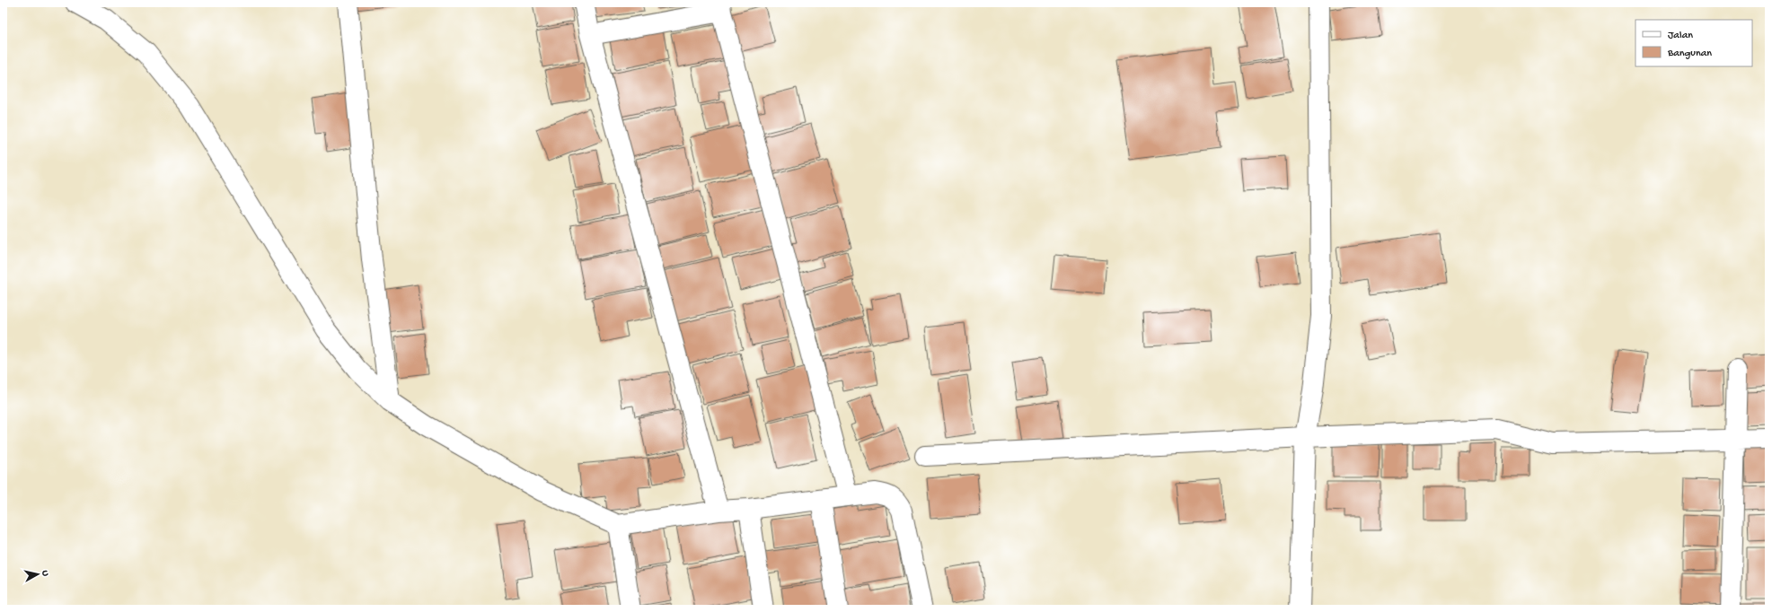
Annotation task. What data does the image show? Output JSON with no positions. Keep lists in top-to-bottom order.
{
  "legend": ["Jalan", "Bangunan"],
  "north": "right"
}
